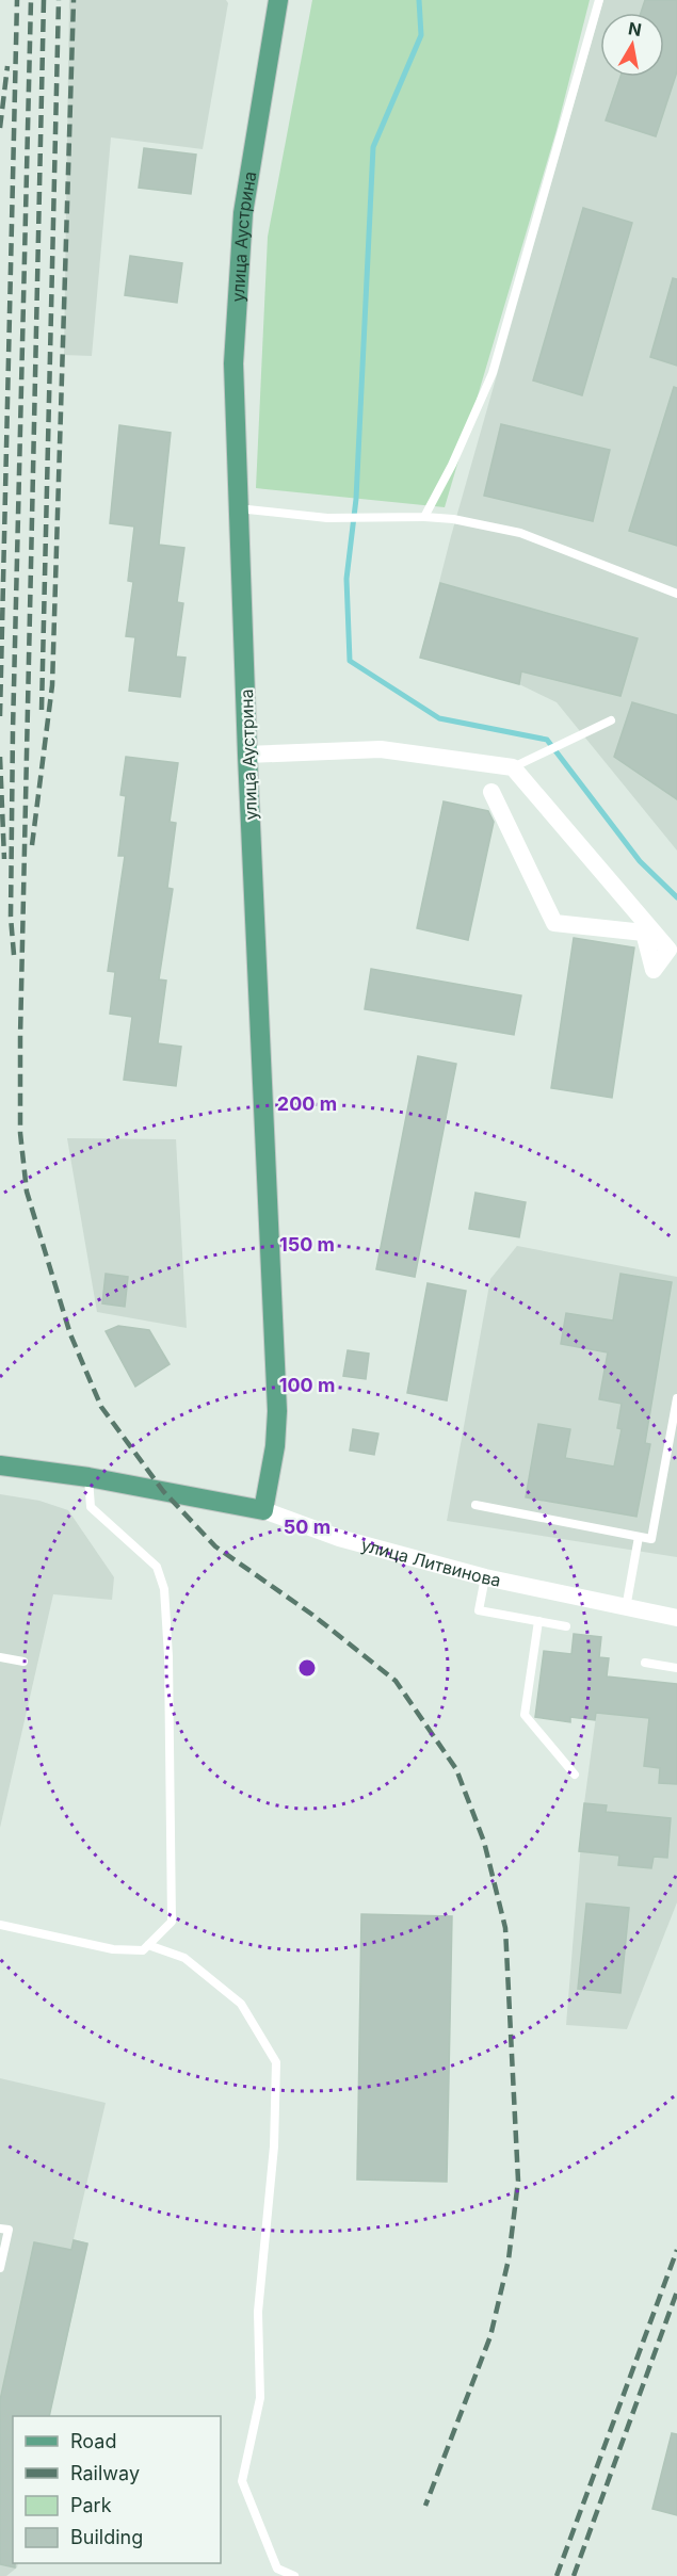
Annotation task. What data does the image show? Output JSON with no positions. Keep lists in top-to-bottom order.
{
  "streets": {
    "main road": ["улица Аустрина", "улица Литвинова"]
  },
  "crossings": [
    ["улица Аустрина", "улица Литвинова"]
  ],
  "legend": [
    "Road",
    "Railway",
    "Park",
    "Building"
  ],
  "north": "top",
  "rings": [
    "200 m",
    "150 m",
    "100 m",
    "50 m"
  ]
}
